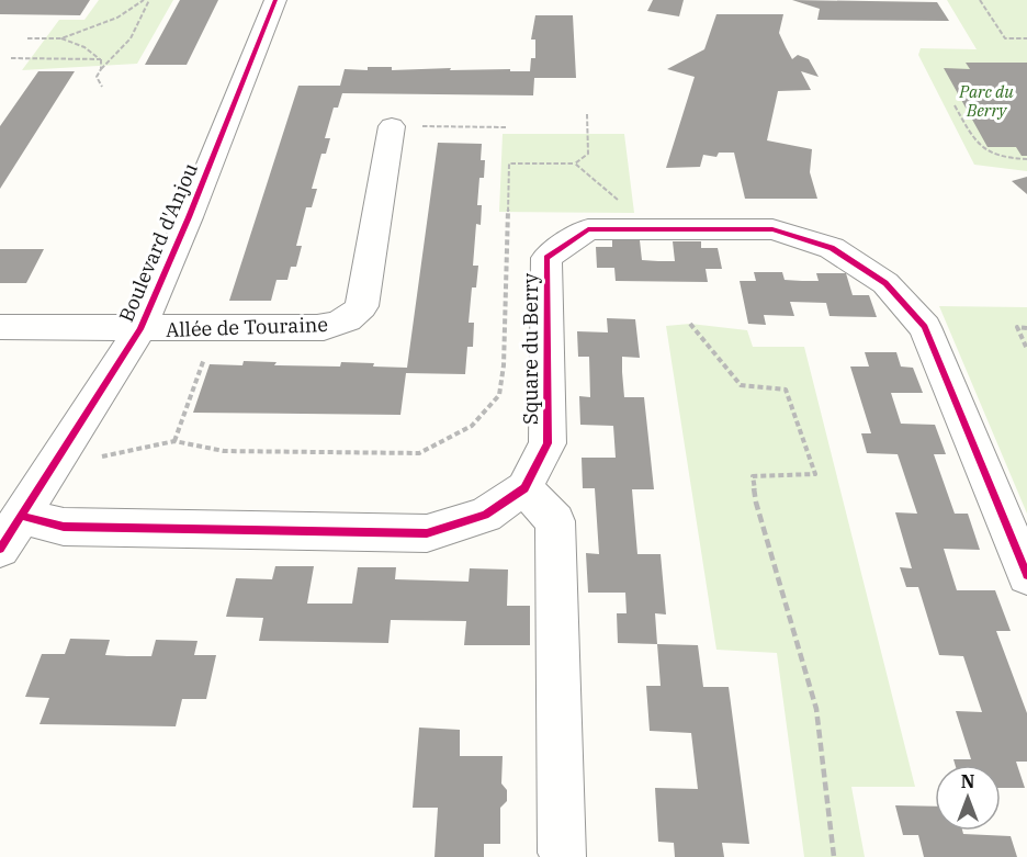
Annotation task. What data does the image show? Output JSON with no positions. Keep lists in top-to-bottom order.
{
  "streets": {
    "street": ["Boulevard d'Anjou", "Allée de Touraine", "Square du Berry"]
  },
  "crossings": [
    ["Boulevard d'Anjou", "Allée de Touraine"],
    ["Boulevard d'Anjou", "Square du Berry"]
  ],
  "parks": ["Parc du Berry"],
  "north": "top"
}
